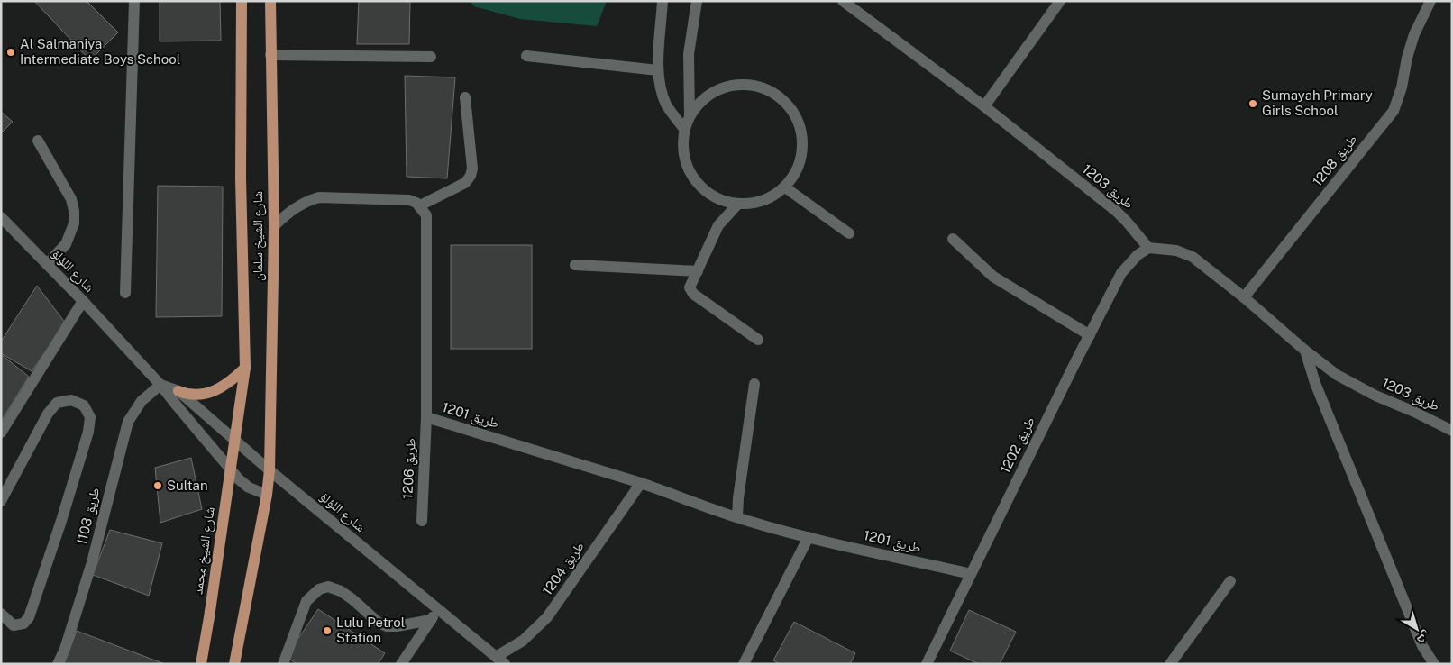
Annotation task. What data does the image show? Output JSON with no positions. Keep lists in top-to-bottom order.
{
  "streets": {
    "main road": ["شارع الشيخ سلمان", "شارع الشيخ محمد"],
    "street": [
      "طريق 1208",
      "طريق 1203",
      "شارع اللؤلؤ",
      "طريق 1201",
      "طريق 1202",
      "طريق 1206",
      "طريق 1103",
      "طريق 1204"
    ]
  },
  "crossings": [
    ["طريق 1208", "طريق 1203"],
    ["طريق 1203", "طريق 1202"],
    ["شارع الشيخ سلمان", "شارع اللؤلؤ"],
    ["شارع الشيخ سلمان", "شارع الشيخ محمد"],
    ["شارع اللؤلؤ", "طريق 1103"],
    ["شارع اللؤلؤ", "شارع الشيخ محمد"],
    ["شارع اللؤلؤ", "طريق 1204"],
    ["طريق 1201", "طريق 1202"],
    ["طريق 1201", "طريق 1206"],
    ["طريق 1201", "طريق 1204"]
  ],
  "places": [
    "Al Salmaniya Intermediate Boys School",
    "Sumayah Primary Girls School",
    "Sultan",
    "Lulu Petrol Station"
  ],
  "north": "bottom right"
}
